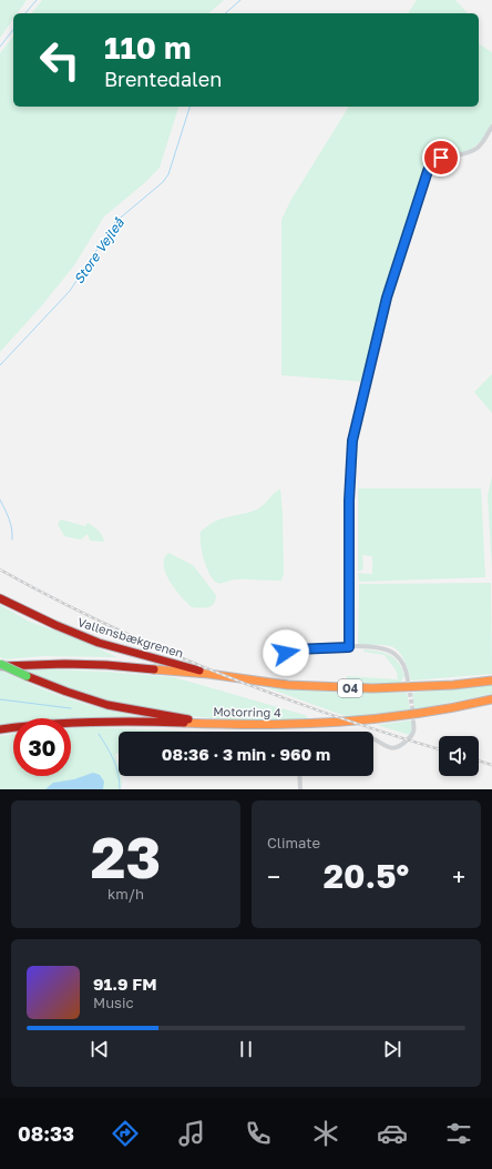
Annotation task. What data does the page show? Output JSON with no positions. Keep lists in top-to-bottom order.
{
  "streets": {
    "highway": ["Vallensbækgrenen", "O4", "Motorring 4"]
  },
  "crossings": [
    ["Vallensbækgrenen", "O4"]
  ],
  "water": ["Store Vejleå"],
  "page": {
    "turn": ["110 m", "Brentedalen"],
    "limit": "30",
    "trip": "08:36 · 3 min · 960 m",
    "tile": [
      ["23", "km/h"],
      "Climate"
    ],
    "heat": ["−", "20.5°", "+"],
    "song": ["91.9 FM", "Music"],
    "tabs": "08:33"
  }
}
